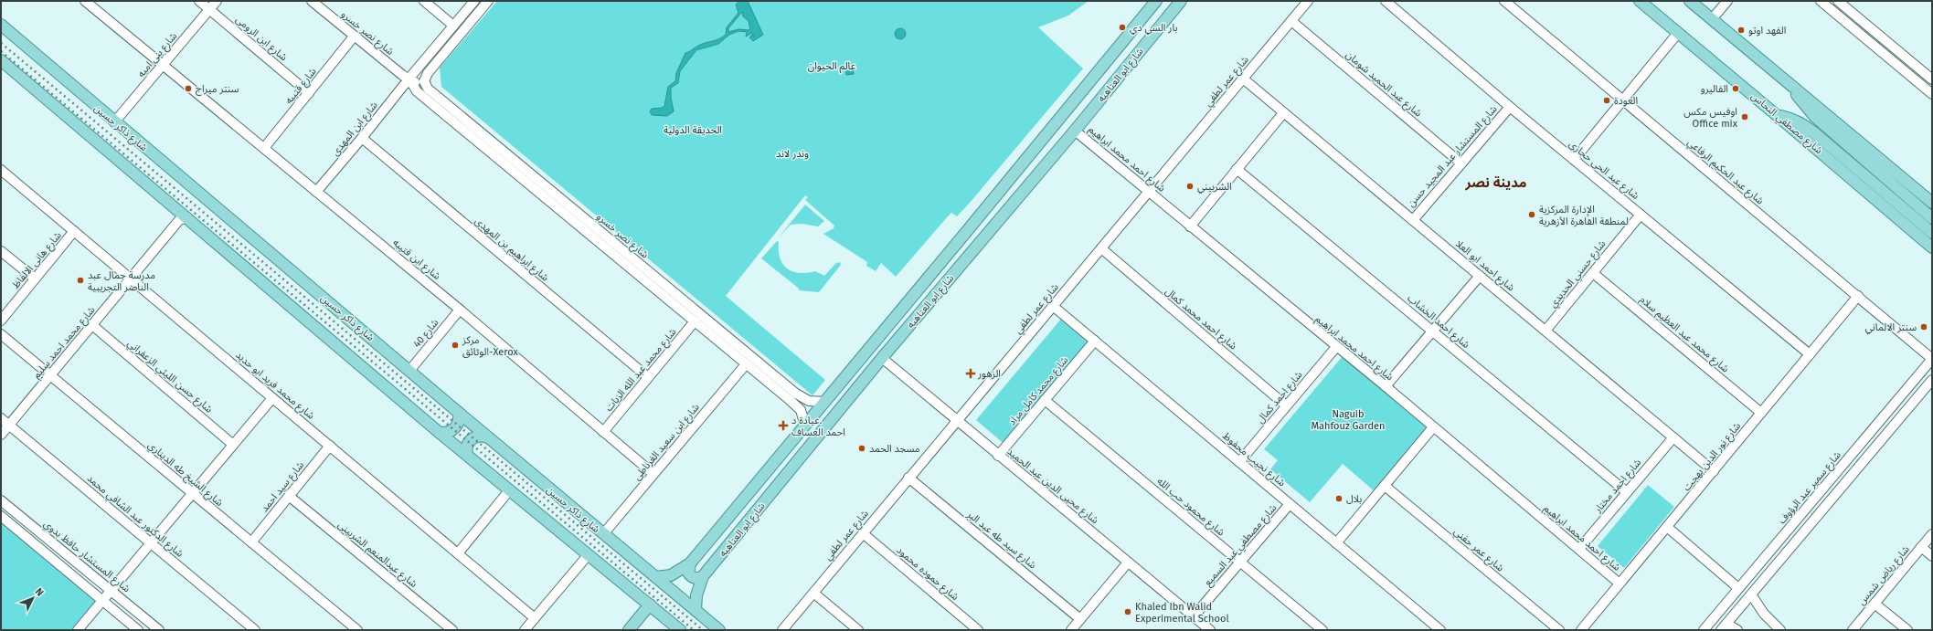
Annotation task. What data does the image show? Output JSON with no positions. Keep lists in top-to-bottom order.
{
  "streets": {
    "main road": ["شارع ابو العتاهيه", "شارع مصطفي النحاس", "شارع ذاكر حسين"],
    "street": [
      "شارع نصر خسرو",
      "شارع ابن الرومى",
      "شارع بنى اميه",
      "شارع عمر لطفي",
      "شارع عبد الحميد شومان",
      "شارع قتيبه",
      "شارع ابن المهدى",
      "شارع المستشار عبد المجيد حسن",
      "شارع احمد محمد ابراهيم",
      "شارع عبد الحى حجازى",
      "شارع عبد الحكيم الرفاعي",
      "شارع ابراهيم بن المهدى",
      "شارع ابن قتيبه",
      "شارع هانى الالفاظ",
      "شارع احمد ابو العلا",
      "شارع حسني الحديدي",
      "شارع احمد محمد كمال",
      "شارع احمد الخشاب",
      "شارع 40",
      "شارع محمد عبد العظيم سلام",
      "شارع محمد احمد سليم",
      "شارع محمد عبد الله الزيات",
      "شارع حسن الليثي الزعفراني",
      "شارع محمد فريد ابو حديد",
      "شارع محمد كامل مراد",
      "شارع احمد كمال",
      "شارع ابن سعيد الغرناطى",
      "شارع نور الدين بهجت",
      "شارع نجيب محفوظ",
      "شارع الشيخ طه الديناري",
      "شارع محيى الدين عبد الحميد",
      "شارع احمد مختار",
      "شارع سيد احمد",
      "شارع سمير عبد الرؤوف",
      "شارع محمود حب الله",
      "شارع الدكتور عبد الشافي محمد",
      "شارع سيد طه عبد البر",
      "شارع مصطفي عبد السميع",
      "شارع عمر حفني",
      "شارع عبدالمنعم الشربينى",
      "شارع المستشار حافظ بدوي",
      "شارع حموده محمود",
      "شارع رياض شمس"
    ]
  },
  "crossings": [
    ["شارع نصر خسرو", "شارع ابو العتاهيه"],
    ["شارع نصر خسرو", "شارع قتيبه"],
    ["شارع نصر خسرو", "شارع ابن المهدى"],
    ["شارع نصر خسرو", "شارع محمد عبد الله الزيات"],
    ["شارع نصر خسرو", "شارع ابن سعيد الغرناطى"],
    ["شارع ابن الرومى", "شارع بنى اميه"],
    ["شارع ابن الرومى", "شارع قتيبه"],
    ["شارع بنى اميه", "شارع ذاكر حسين"],
    ["شارع بنى اميه", "شارع ابن قتيبه"],
    ["شارع ابو العتاهيه", "شارع ذاكر حسين"],
    ["شارع ابو العتاهيه", "شارع احمد محمد ابراهيم"],
    ["شارع ابو العتاهيه", "شارع محيى الدين عبد الحميد"],
    ["شارع عمر لطفي", "شارع عبد الحميد شومان"],
    ["شارع عمر لطفي", "شارع احمد محمد ابراهيم"],
    ["شارع عمر لطفي", "شارع احمد ابو العلا"],
    ["شارع عمر لطفي", "شارع احمد محمد كمال"],
    ["شارع عمر لطفي", "شارع نجيب محفوظ"],
    ["شارع عمر لطفي", "شارع محيى الدين عبد الحميد"],
    ["شارع عمر لطفي", "شارع سيد طه عبد البر"],
    ["شارع عمر لطفي", "شارع حموده محمود"],
    ["شارع عبد الحميد شومان", "شارع المستشار عبد المجيد حسن"],
    ["شارع قتيبه", "شارع ابن قتيبه"],
    ["شارع ذاكر حسين", "شارع 40"],
    ["شارع ذاكر حسين", "شارع ابن سعيد الغرناطى"],
    ["شارع ابن المهدى", "شارع ابراهيم بن المهدى"],
    ["شارع ابن المهدى", "شارع ابن قتيبه"],
    ["شارع المستشار عبد المجيد حسن", "شارع عبد الحى حجازى"],
    ["شارع المستشار عبد المجيد حسن", "شارع احمد ابو العلا"],
    ["شارع احمد محمد ابراهيم", "شارع احمد كمال"],
    ["شارع احمد محمد ابراهيم", "شارع نور الدين بهجت"],
    ["شارع احمد محمد ابراهيم", "شارع احمد مختار"],
    ["شارع عبد الحى حجازى", "شارع حسني الحديدي"],
    ["شارع عبد الحى حجازى", "شارع نور الدين بهجت"],
    ["شارع عبد الحكيم الرفاعي", "شارع نور الدين بهجت"],
    ["شارع عبد الحكيم الرفاعي", "شارع سمير عبد الرؤوف"],
    ["شارع ابراهيم بن المهدى", "شارع محمد عبد الله الزيات"],
    ["شارع ابن قتيبه", "شارع 40"],
    ["شارع ابن قتيبه", "شارع محمد عبد الله الزيات"],
    ["شارع ابن قتيبه", "شارع ابن سعيد الغرناطى"],
    ["شارع هانى الالفاظ", "شارع محمد فريد ابو حديد"],
    ["شارع احمد ابو العلا", "شارع حسني الحديدي"],
    ["شارع احمد ابو العلا", "شارع نور الدين بهجت"],
    ["شارع احمد ابو العلا", "شارع احمد مختار"],
    ["شارع حسني الحديدي", "شارع محمد عبد العظيم سلام"],
    ["شارع احمد محمد كمال", "شارع احمد كمال"],
    ["شارع احمد الخشاب", "شارع احمد مختار"],
    ["شارع محمد عبد العظيم سلام", "شارع نور الدين بهجت"],
    ["شارع محمد احمد سليم", "شارع حسن الليثي الزعفراني"],
    ["شارع محمد احمد سليم", "شارع محمد فريد ابو حديد"],
    ["شارع محمد احمد سليم", "شارع الشيخ طه الديناري"],
    ["شارع محمد احمد سليم", "شارع الدكتور عبد الشافي محمد"],
    ["شارع محمد فريد ابو حديد", "شارع سيد احمد"],
    ["شارع محمد كامل مراد", "شارع نجيب محفوظ"],
    ["شارع محمد كامل مراد", "شارع محيى الدين عبد الحميد"],
    ["شارع محمد كامل مراد", "شارع محمود حب الله"],
    ["شارع احمد كمال", "شارع نجيب محفوظ"],
    ["شارع نجيب محفوظ", "شارع مصطفي عبد السميع"],
    ["شارع الشيخ طه الديناري", "شارع سيد احمد"],
    ["شارع محيى الدين عبد الحميد", "شارع مصطفي عبد السميع"],
    ["شارع سيد احمد", "شارع عبدالمنعم الشربينى"],
    ["شارع محمود حب الله", "شارع مصطفي عبد السميع"]
  ],
  "districts": ["مدينة نصر"],
  "parks": [
    "عالم الحيوان",
    "الحديقة الدولية",
    "وندر لاند",
    "Naguib Mahfouz Garden"
  ],
  "places": {
    "other": [
      "بار السي دي",
      "الفهد اوتو",
      "سنتر ميراج",
      "الفاليرو",
      "العودة",
      "اوفيس مكس Office mix",
      "الشربيني",
      "الإدارة المركزية لمنطقة القاهرة الأزهرية",
      "مدرسة جمال عبد الناصر التجريبية",
      "سنتر الالماني",
      "مركز الوثائق-Xerox",
      "مسجد الحمد",
      "بلال",
      "Khaled Ibn Walid Experimental School"
    ],
    "health": ["الزهور", "عيادة د. احمد العساف"]
  },
  "north": "top right"
}
